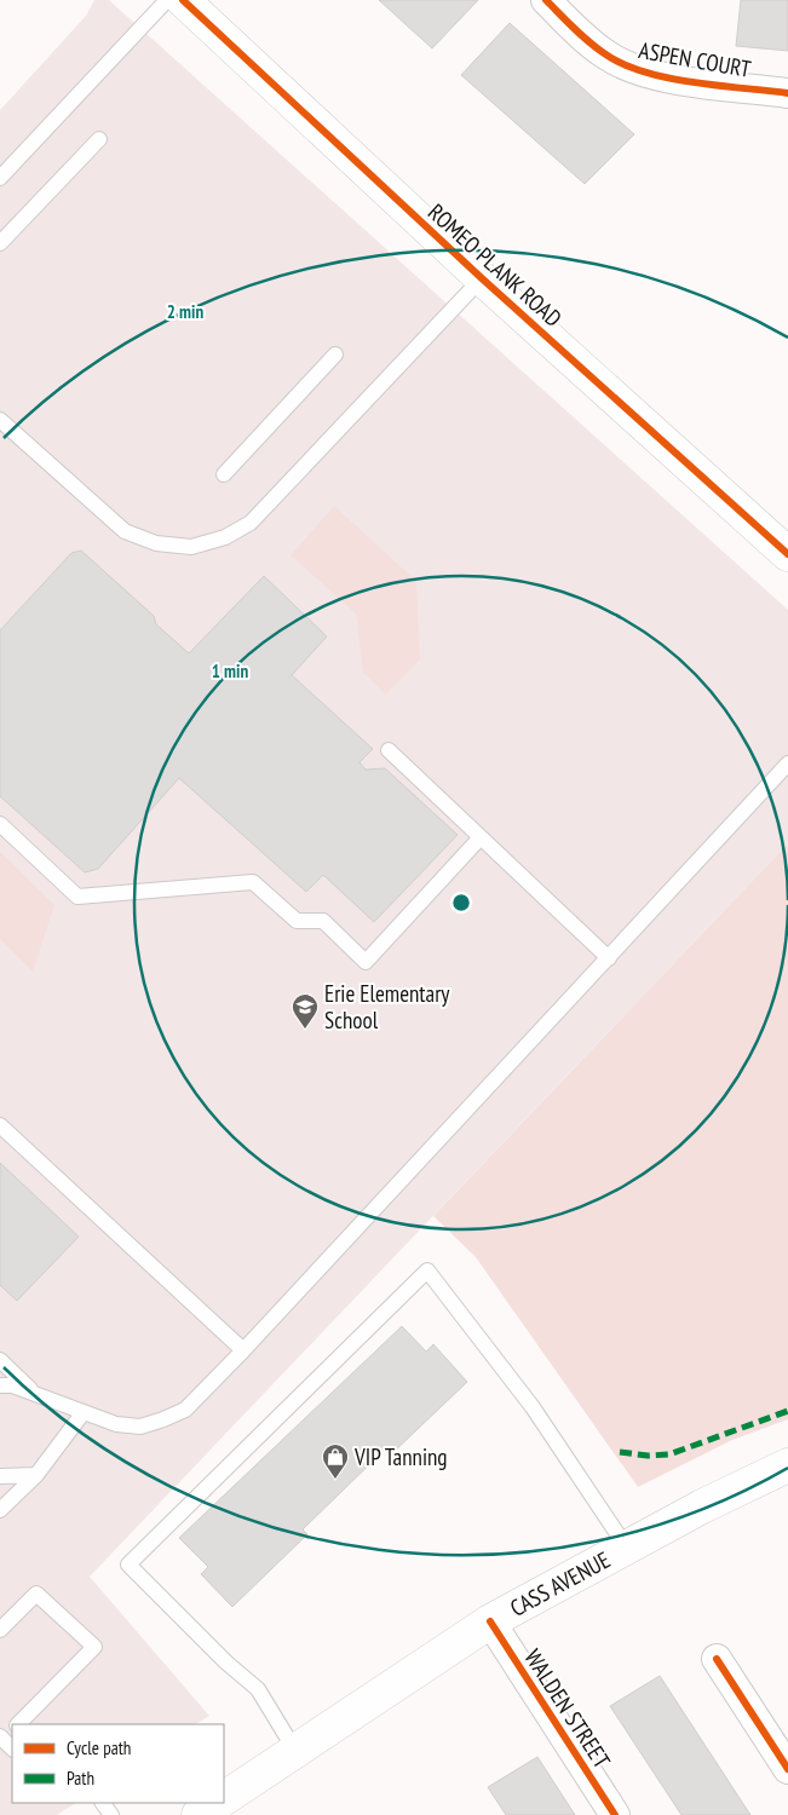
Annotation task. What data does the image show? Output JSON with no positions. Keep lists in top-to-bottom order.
{
  "streets": {
    "street": [
      "ASPEN COURT",
      "ROMEO PLANK ROAD",
      "CASS AVENUE",
      "WALDEN STREET"
    ]
  },
  "crossings": [
    ["CASS AVENUE", "WALDEN STREET"]
  ],
  "places": {
    "school or university": ["Erie Elementary School"],
    "shop": ["VIP Tanning"]
  },
  "legend": ["Cycle path", "Path"],
  "rings": ["2 min", "1 min"]
}
